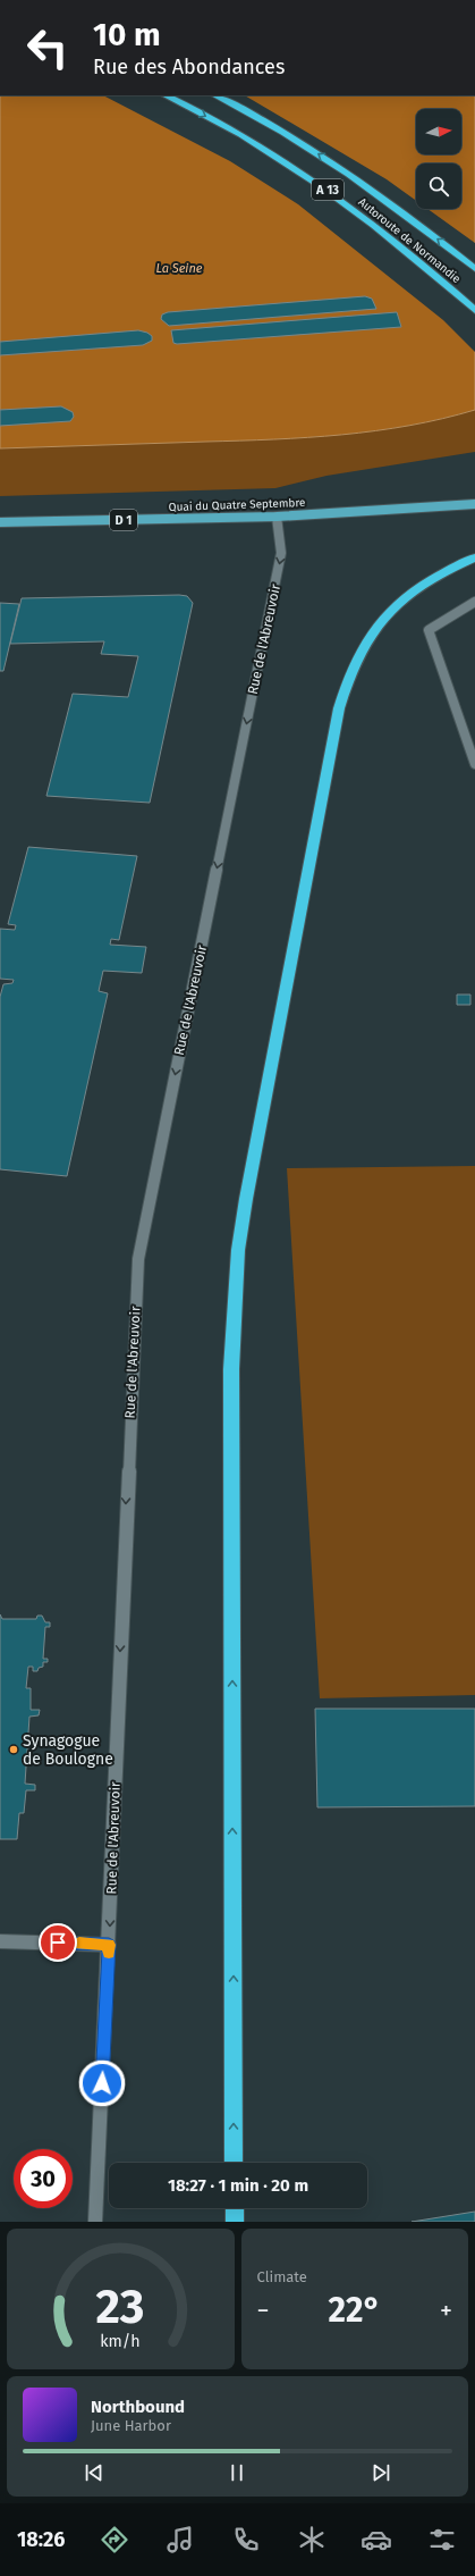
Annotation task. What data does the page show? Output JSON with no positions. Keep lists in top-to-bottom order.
{
  "streets": {
    "highway": ["A 13", "Autoroute de Normandie"],
    "main road": ["Quai du Quatre Septembre", "D 1"],
    "street": ["Rue de l'Abreuvoir"]
  },
  "crossings": [
    ["Quai du Quatre Septembre", "Rue de l'Abreuvoir"]
  ],
  "one_way": ["Rue de l'Abreuvoir"],
  "water": ["La Seine"],
  "places": ["Synagogue de Boulogne"],
  "north": "right",
  "page": {
    "turn": ["10 m", "Rue des Abondances"],
    "limit": "30",
    "trip": "18:27 · 1 min · 20 m",
    "tile": "Climate",
    "heat": ["−", "22°", "+"],
    "song": ["Northbound", "June Harbor"],
    "tabs": "18:26",
    "gauge": ["23", "km/h"]
  }
}
